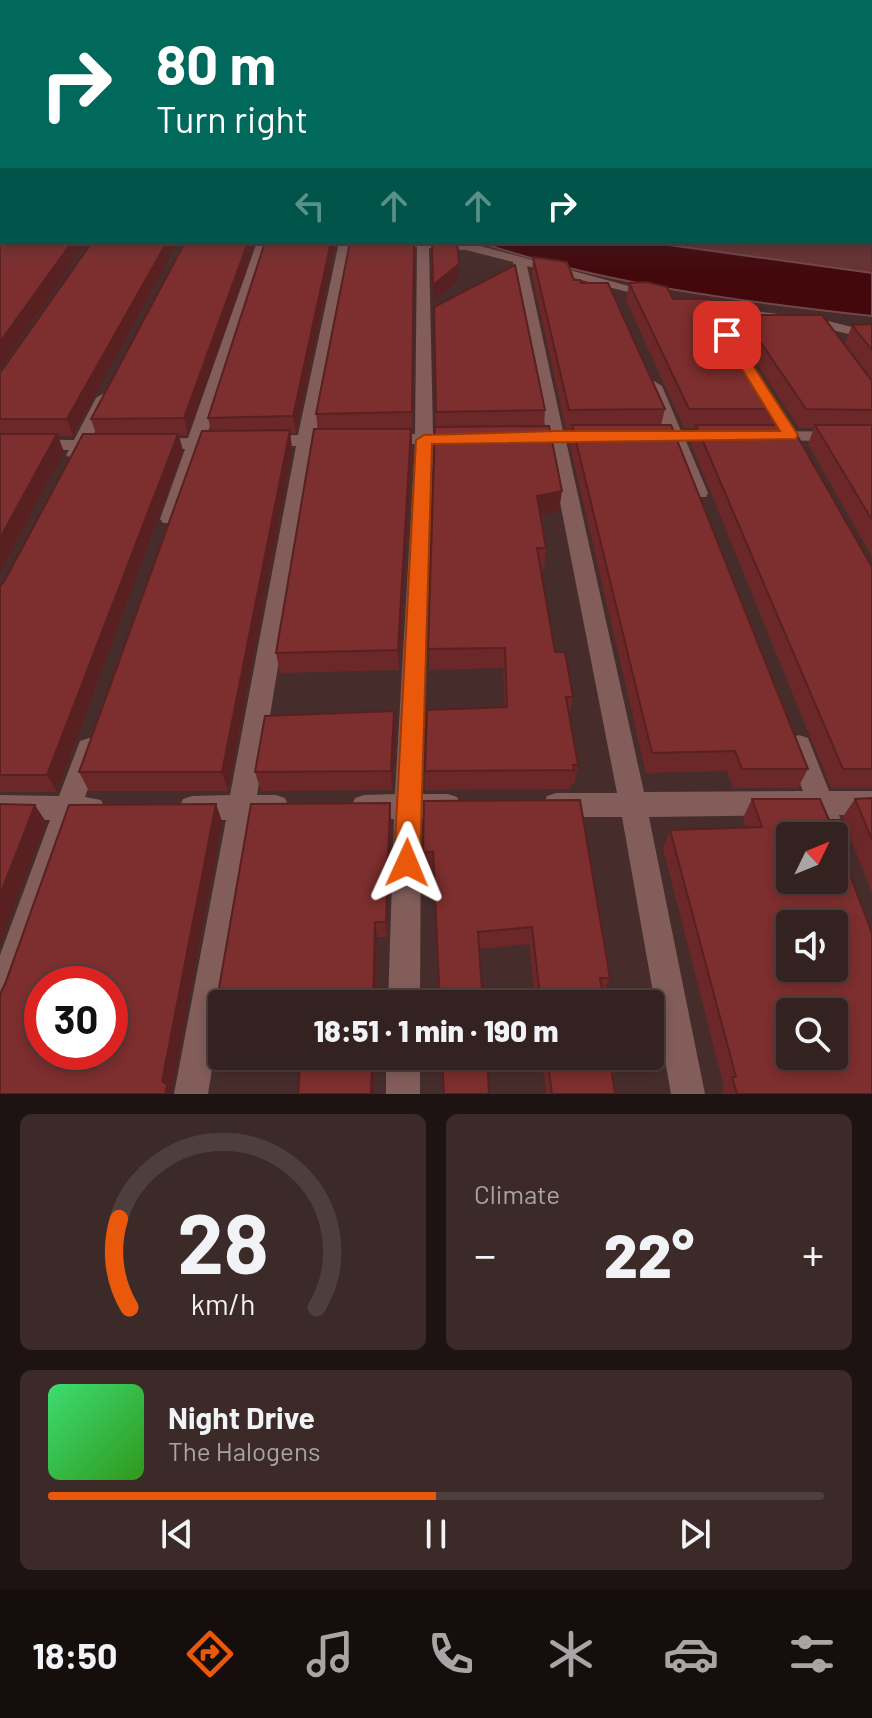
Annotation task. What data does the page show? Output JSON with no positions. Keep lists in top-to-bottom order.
{
  "north": "top right",
  "page": {
    "turn": ["80 m", "Turn right"],
    "limit": "30",
    "trip": "18:51 · 1 min · 190 m",
    "tile": "Climate",
    "heat": ["−", "22°", "+"],
    "song": ["Night Drive", "The Halogens"],
    "tabs": "18:50",
    "gauge": ["28", "km/h"]
  }
}
